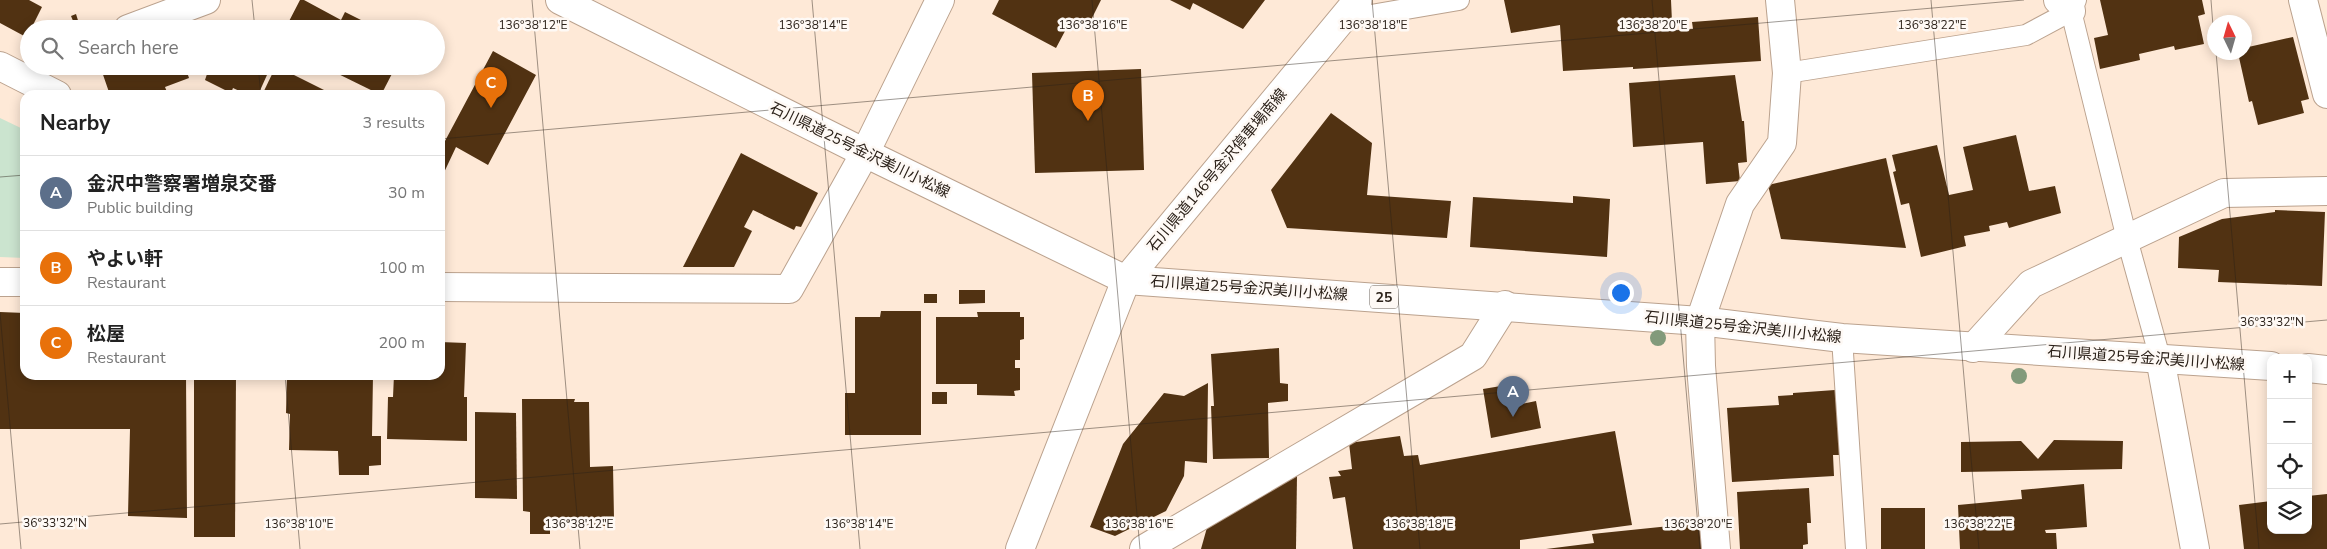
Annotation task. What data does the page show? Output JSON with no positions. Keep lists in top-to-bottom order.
{
  "streets": {
    "street": ["石川県道25号金沢美川小松線", "石川県道146号金沢停車場南線", "25"]
  },
  "crossings": [
    ["石川県道25号金沢美川小松線", "石川県道146号金沢停車場南線"]
  ],
  "north": "top",
  "page": {
    "search": "Search here",
    "pins": ["C", "B", "A"],
    "heading": ["Nearby", "3 results"],
    "list": [
      {
        "mark": "A",
        "name": "金沢中警察署増泉交番",
        "note": "Public building",
        "value": "30 m"
      },
      {
        "mark": "B",
        "name": "やよい軒",
        "note": "Restaurant",
        "value": "100 m"
      },
      {
        "mark": "C",
        "name": "松屋",
        "note": "Restaurant",
        "value": "200 m"
      }
    ],
    "map_buttons": ["+", "−"]
  },
  "coordinates": [
    "136°38'12\"E",
    "136°38'14\"E",
    "136°38'16\"E",
    "136°38'18\"E",
    "136°38'20\"E",
    "136°38'22\"E",
    "36°33'32\"N",
    "136°38'10\"E"
  ]
}
